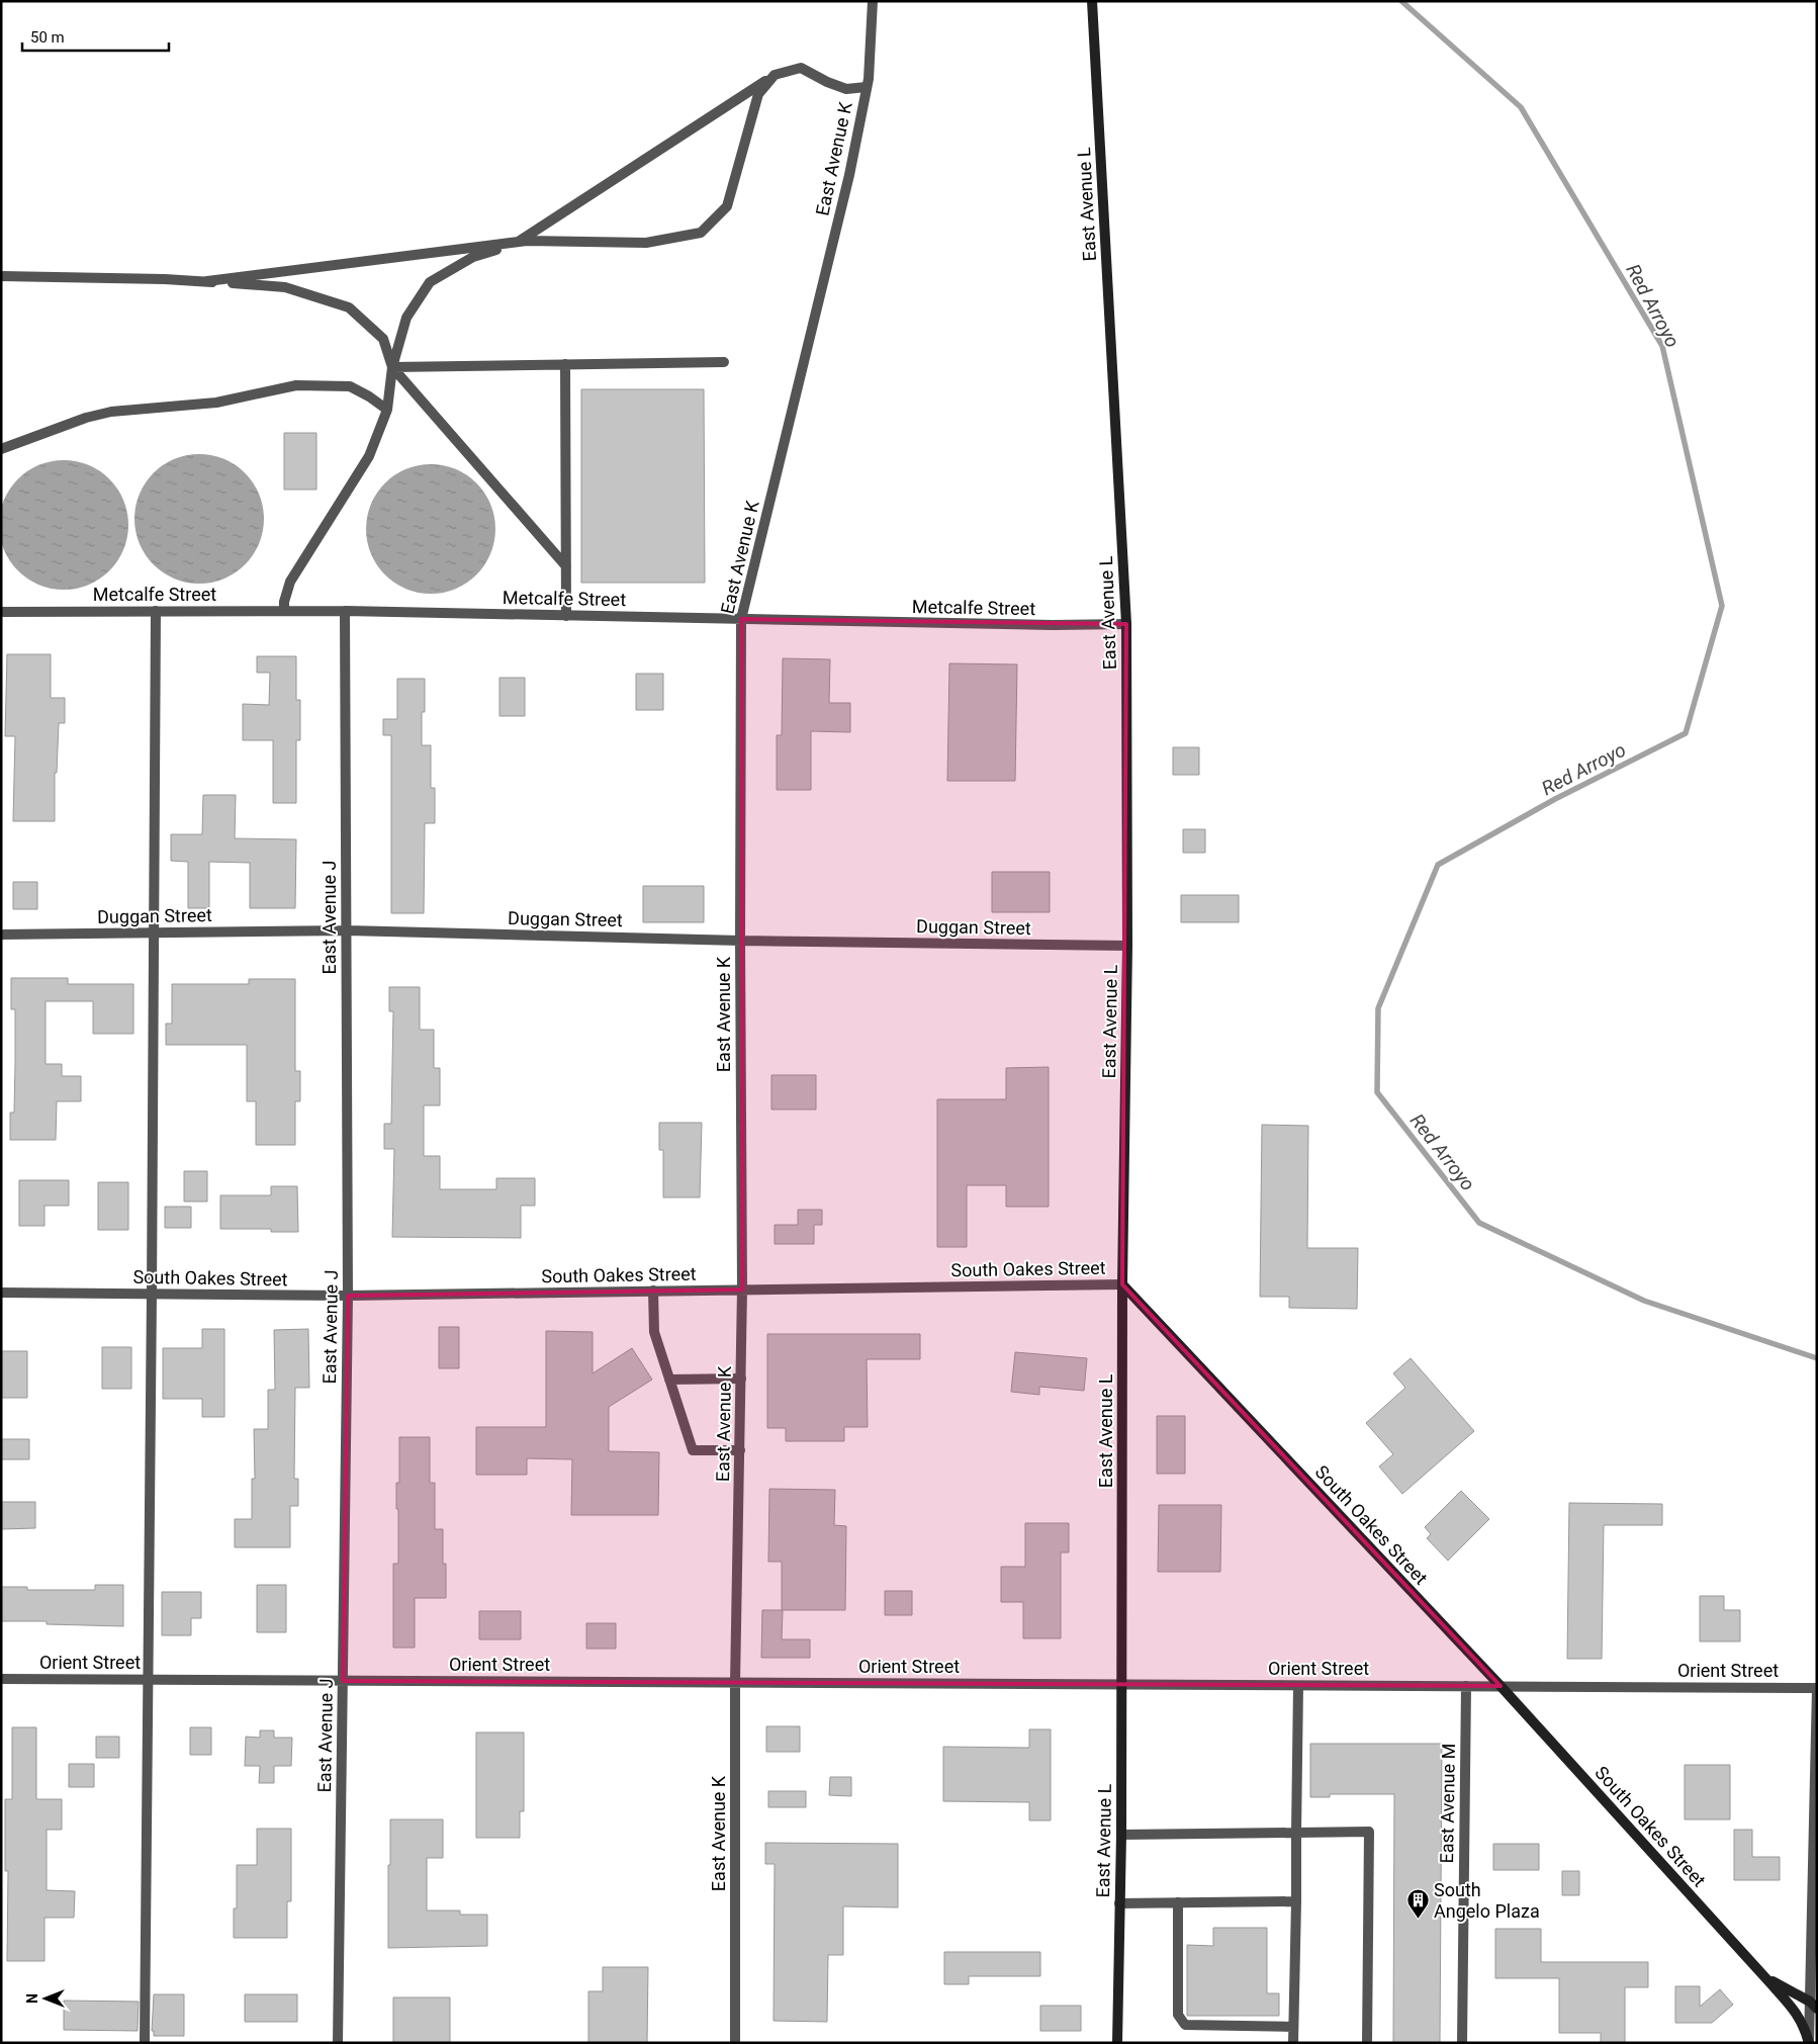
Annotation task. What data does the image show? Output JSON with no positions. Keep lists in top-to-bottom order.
{
  "streets": {
    "main road": ["East Avenue L", "South Oakes Street"],
    "street": [
      "East Avenue K",
      "Metcalfe Street",
      "Duggan Street",
      "East Avenue J",
      "Orient Street",
      "East Avenue M"
    ]
  },
  "crossings": [
    ["East Avenue K", "Metcalfe Street"],
    ["East Avenue K", "Duggan Street"],
    ["East Avenue K", "South Oakes Street"],
    ["East Avenue K", "Orient Street"],
    ["East Avenue L", "Metcalfe Street"],
    ["East Avenue L", "Duggan Street"],
    ["East Avenue L", "South Oakes Street"],
    ["East Avenue L", "Orient Street"],
    ["Metcalfe Street", "East Avenue J"],
    ["Duggan Street", "East Avenue J"],
    ["East Avenue J", "South Oakes Street"],
    ["East Avenue J", "Orient Street"],
    ["South Oakes Street", "Orient Street"],
    ["Orient Street", "East Avenue M"]
  ],
  "water": ["Red Arroyo"],
  "places": {
    "building": ["South Angelo Plaza"]
  },
  "scale_bar": "50 m",
  "north": "left"
}
